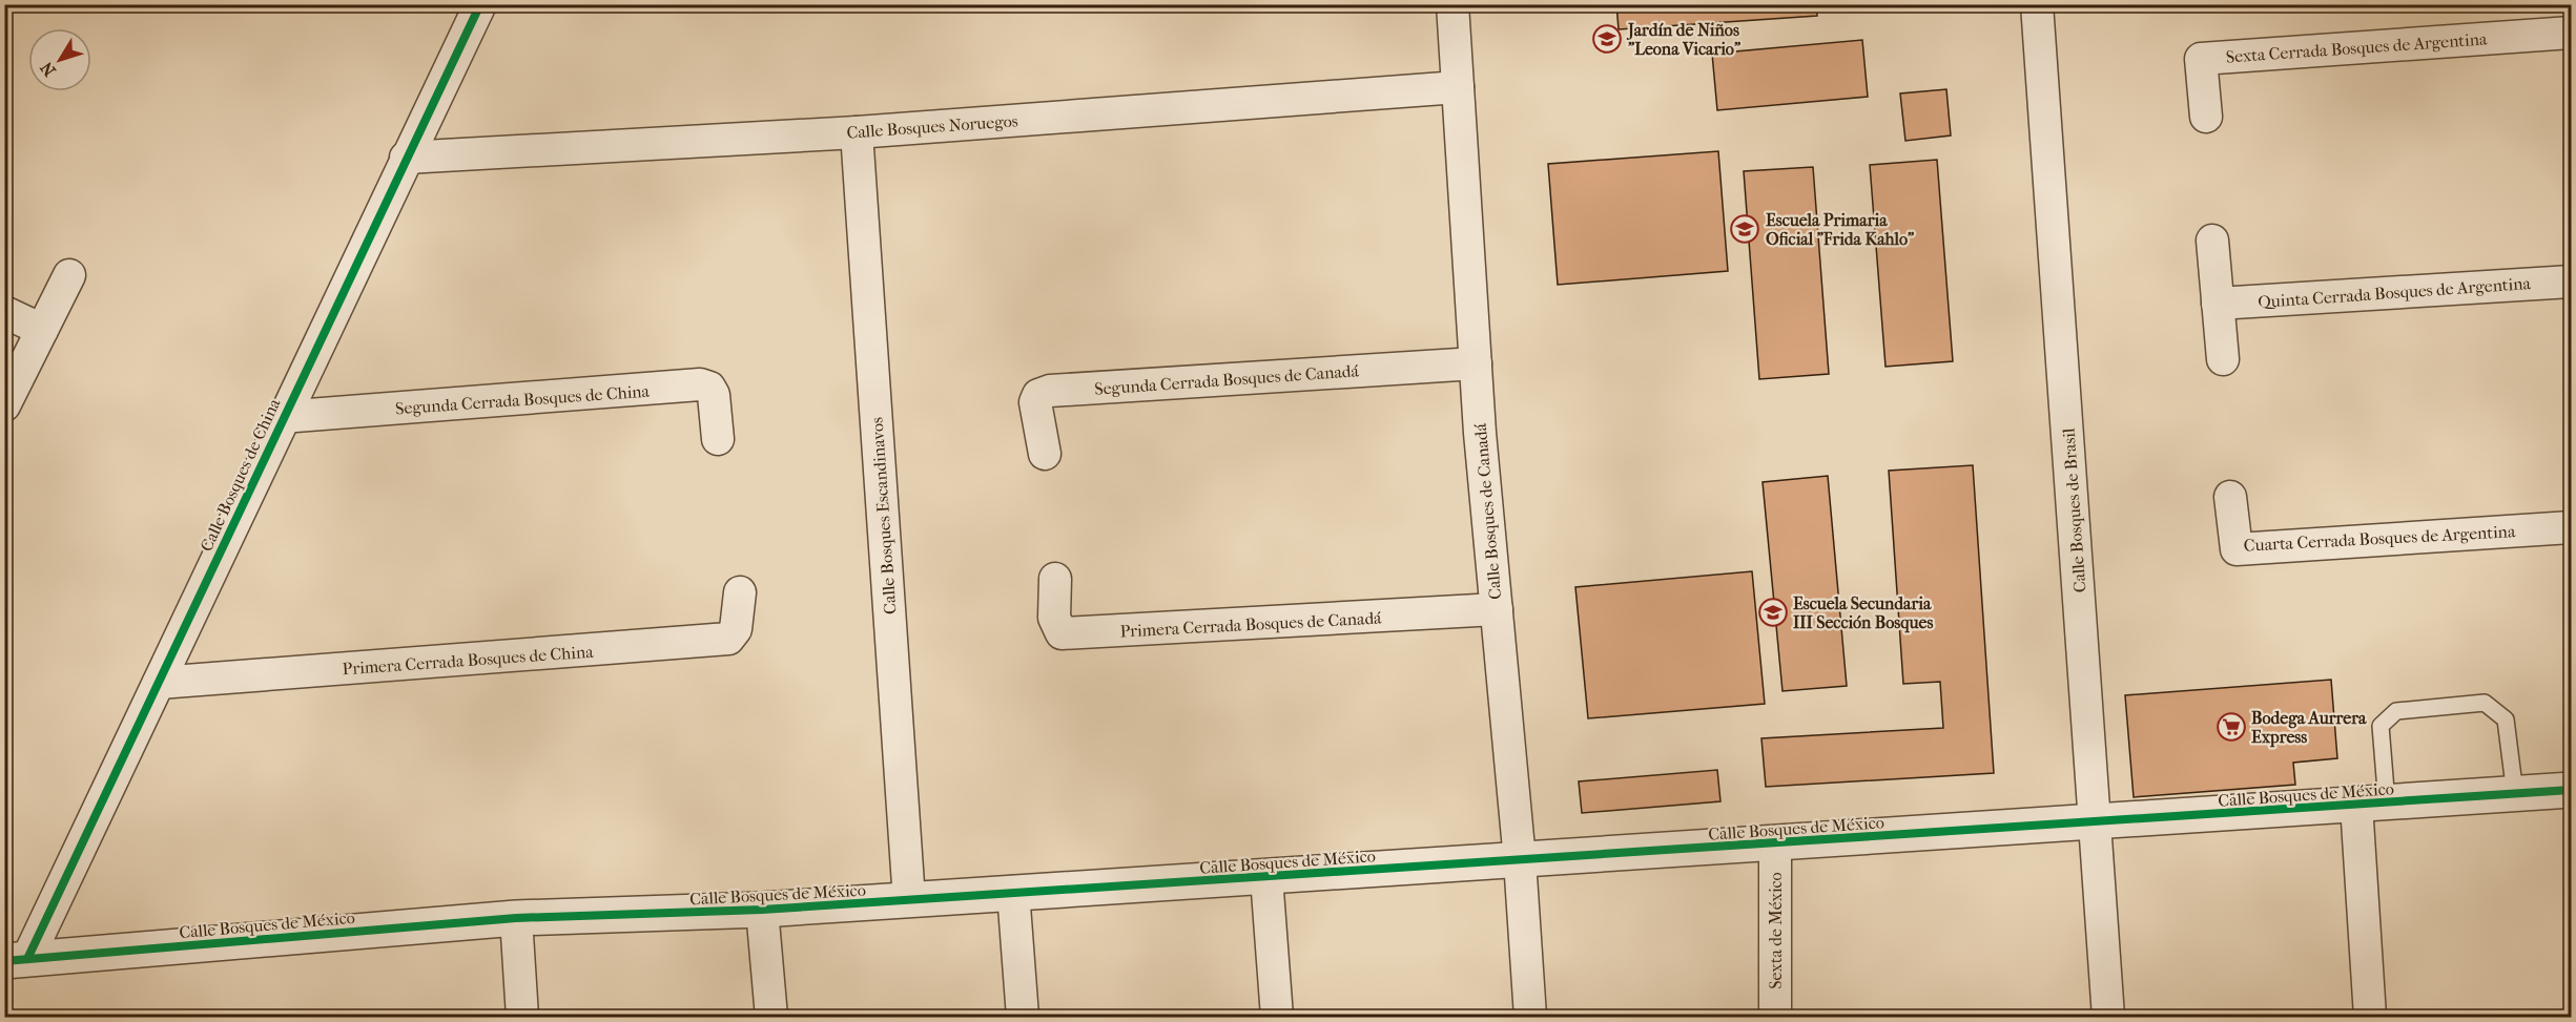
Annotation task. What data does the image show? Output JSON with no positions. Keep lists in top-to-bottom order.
{
  "streets": {
    "street": [
      "Sexta Cerrada Bosques de Argentina",
      "Calle Bosques Noruegos",
      "Quinta Cerrada Bosques de Argentina",
      "Segunda Cerrada Bosques de Canadá",
      "Segunda Cerrada Bosques de China",
      "Calle Bosques de China",
      "Calle Bosques de Brasil",
      "Calle Bosques de Canadá",
      "Calle Bosques Escandinavos",
      "Cuarta Cerrada Bosques de Argentina",
      "Primera Cerrada Bosques de Canadá",
      "Primera Cerrada Bosques de China",
      "Calle Bosques de México",
      "Sexta de México"
    ]
  },
  "crossings": [
    ["Calle Bosques Noruegos", "Calle Bosques de China"],
    ["Calle Bosques Noruegos", "Calle Bosques de Canadá"],
    ["Calle Bosques Noruegos", "Calle Bosques Escandinavos"],
    ["Segunda Cerrada Bosques de Canadá", "Calle Bosques de Canadá"],
    ["Segunda Cerrada Bosques de China", "Calle Bosques de China"],
    ["Calle Bosques de China", "Primera Cerrada Bosques de China"],
    ["Calle Bosques de China", "Calle Bosques de México"],
    ["Calle Bosques de Brasil", "Calle Bosques de México"],
    ["Calle Bosques de Canadá", "Primera Cerrada Bosques de Canadá"],
    ["Calle Bosques de Canadá", "Calle Bosques de México"],
    ["Calle Bosques Escandinavos", "Calle Bosques de México"],
    ["Calle Bosques de México", "Sexta de México"]
  ],
  "places": {
    "school or university": ["Jardín de Niños \"Leona Vicario\"", "Escuela Primaria Oficial \"Frida Kahlo\"", "Escuela Secundaria III Sección Bosques"],
    "supermarket": ["Bodega Aurrera Express"]
  },
  "north": "bottom left"
}
